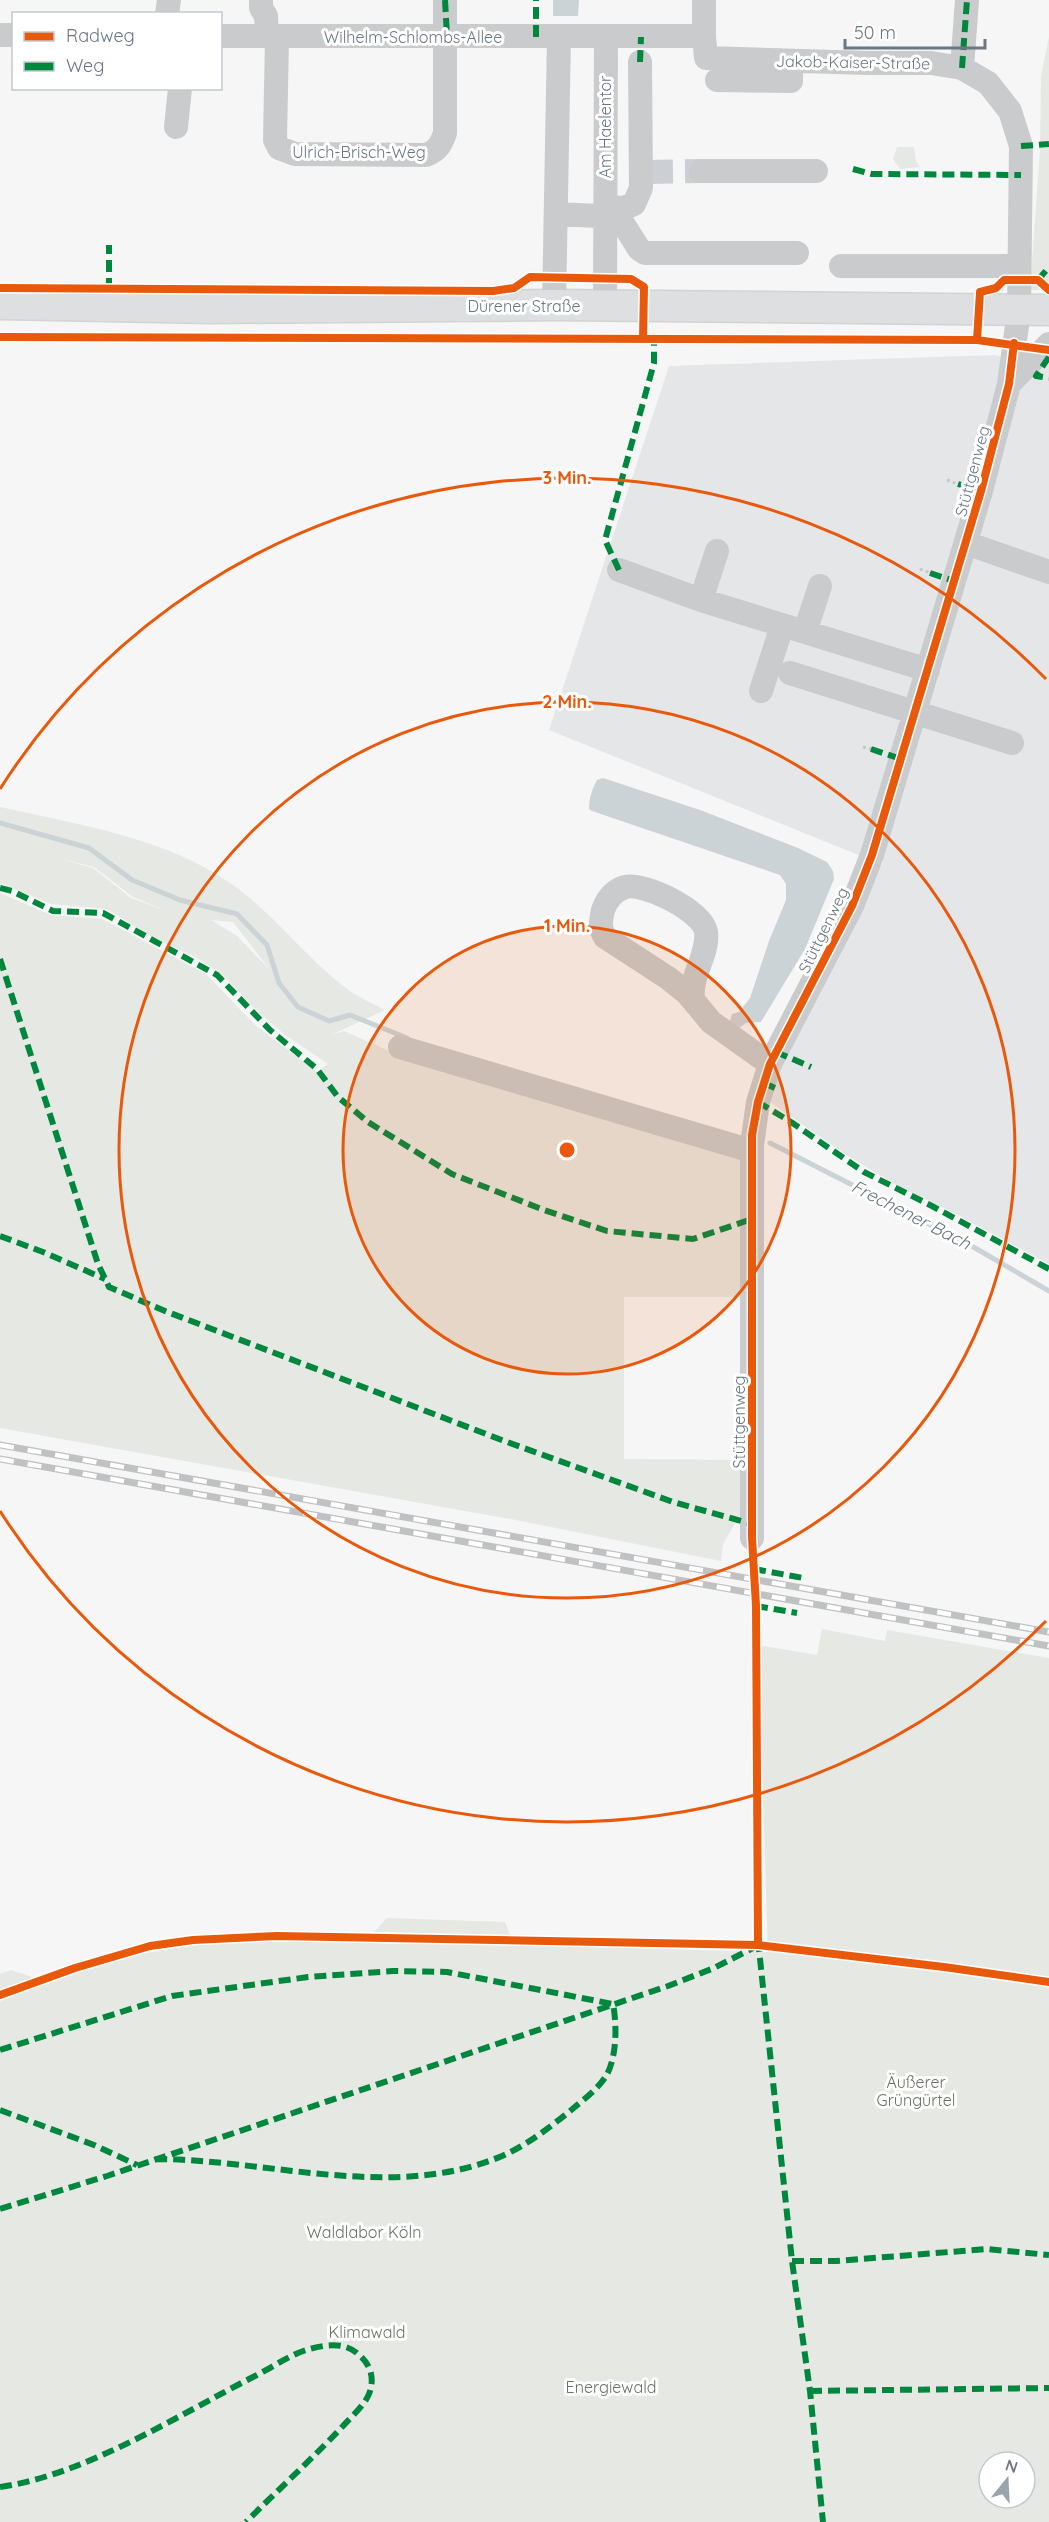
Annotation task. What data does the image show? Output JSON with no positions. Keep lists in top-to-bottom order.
{
  "streets": {
    "main road": ["Dürener Straße"],
    "street": [
      "Wilhelm-Schlombs-Allee",
      "Jakob-Kaiser-Straße",
      "Am Haelentor",
      "Ulrich-Brisch-Weg",
      "Stüttgenweg"
    ]
  },
  "crossings": [
    ["Wilhelm-Schlombs-Allee", "Am Haelentor"],
    ["Wilhelm-Schlombs-Allee", "Ulrich-Brisch-Weg"],
    ["Jakob-Kaiser-Straße", "Dürener Straße"],
    ["Jakob-Kaiser-Straße", "Stüttgenweg"],
    ["Am Haelentor", "Dürener Straße"],
    ["Dürener Straße", "Stüttgenweg"]
  ],
  "water": ["Frechener Bach"],
  "parks": [
    "Äußerer Grüngürtel",
    "Waldlabor Köln",
    "Klimawald",
    "Energiewald"
  ],
  "legend": ["Radweg", "Weg"],
  "scale_bar": "50 m",
  "north": "top",
  "rings": ["3 Min.", "2 Min.", "1 Min."]
}
